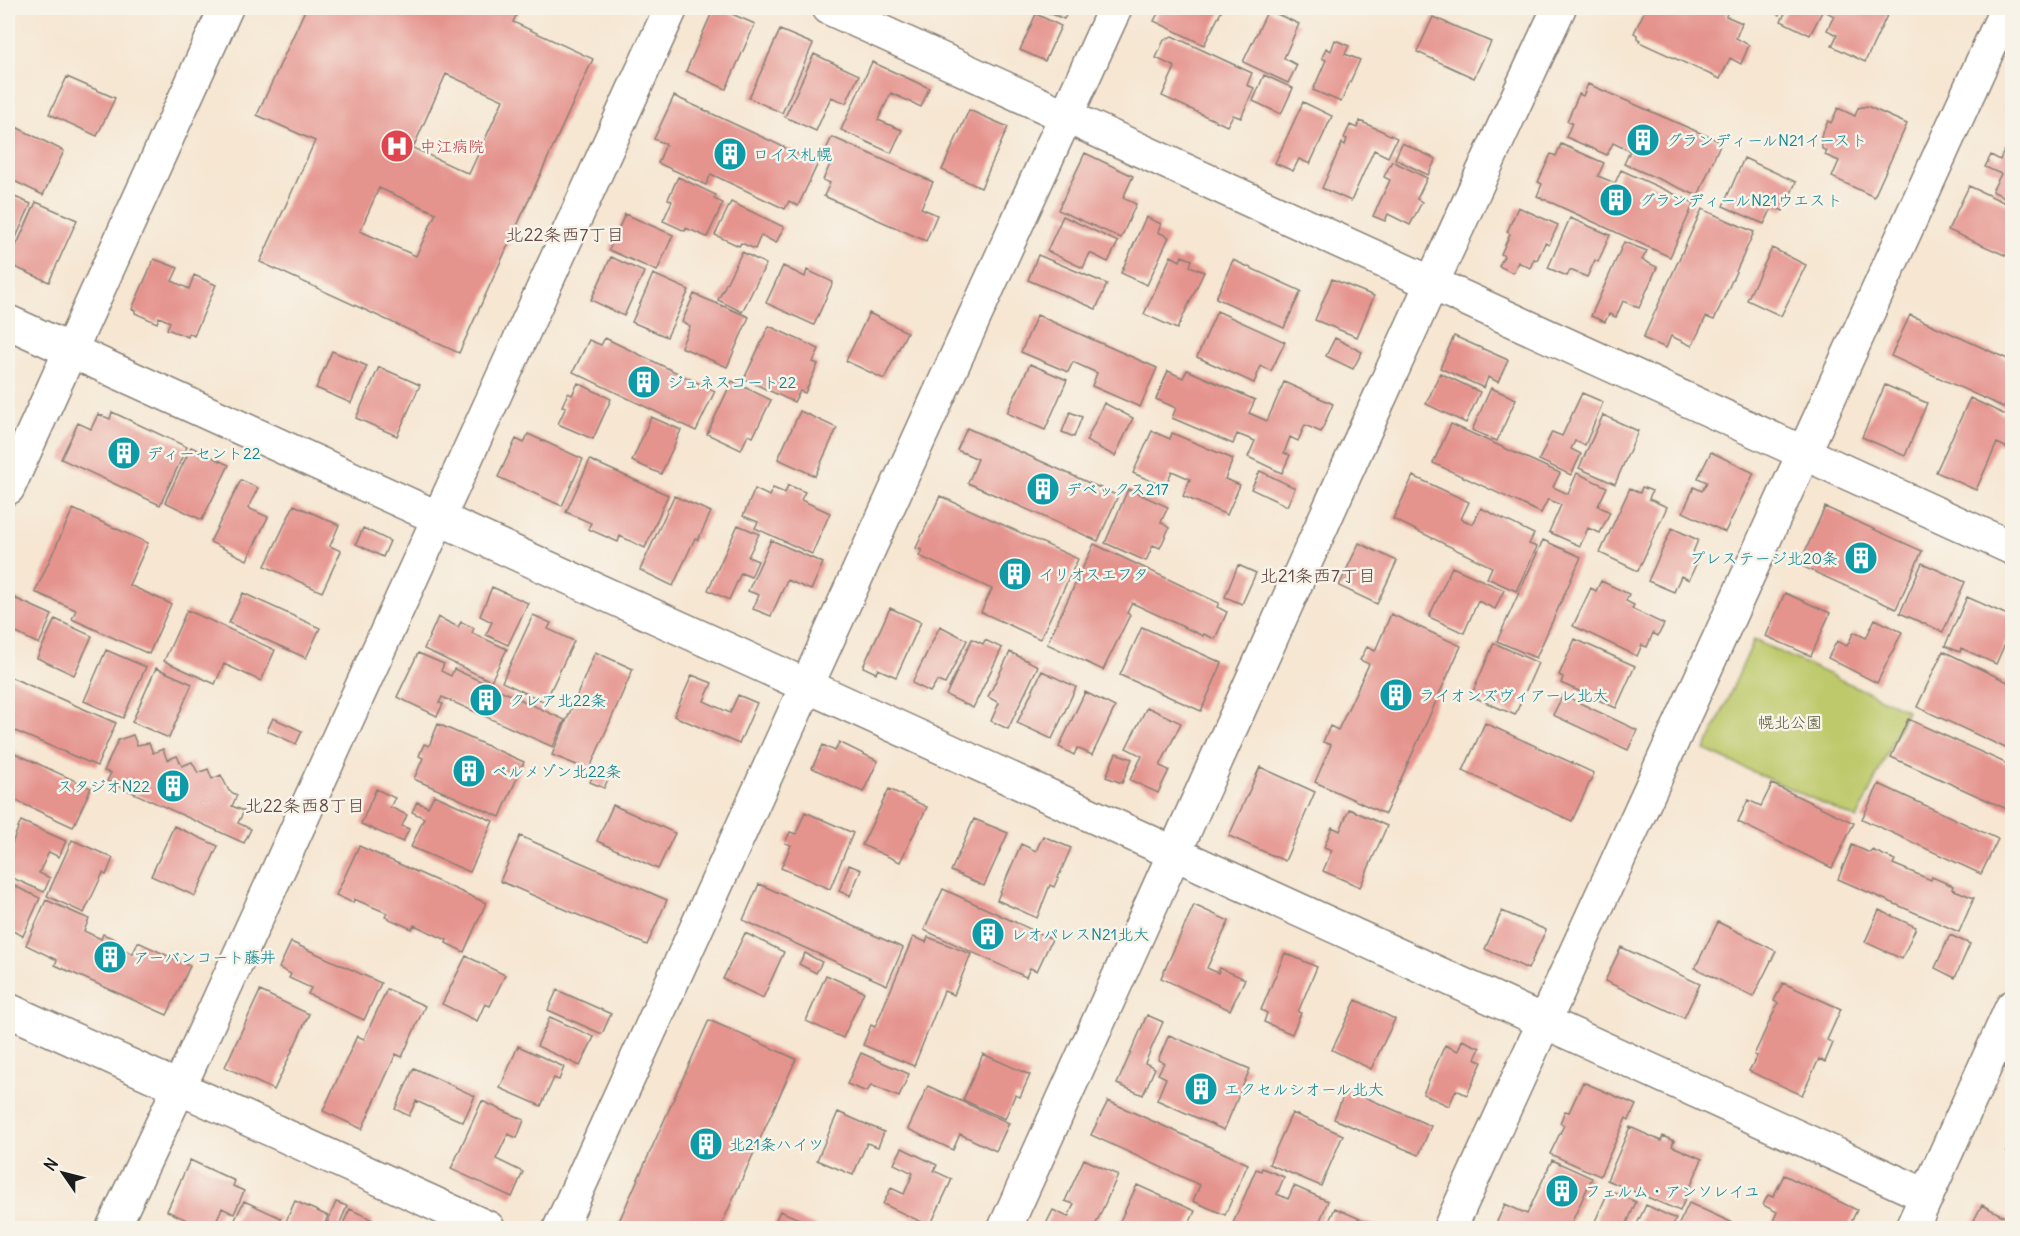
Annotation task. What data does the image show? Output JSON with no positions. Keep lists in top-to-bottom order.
{
  "districts": ["北22条西7丁目", "北21条西7丁目", "北22条西8丁目"],
  "parks": ["幌北公園"],
  "places": {
    "building": [
      "グランディールN21イースト",
      "ロイス札幌",
      "グランディールN21ウエスト",
      "ジュネスコート22",
      "ディーセント22",
      "デベックス217",
      "プレステージ北20条",
      "イリオスエフタ",
      "ライオンズヴィアーレ北大",
      "クレア北22条",
      "ベルメゾン北22条",
      "スタジオN22",
      "レオパレスN21北大",
      "アーバンコート藤井",
      "エクセルシオール北大",
      "北21条ハイツ",
      "フェルム・アンソレイユ"
    ],
    "hospital": ["中江病院"]
  },
  "north": "top left"
}
